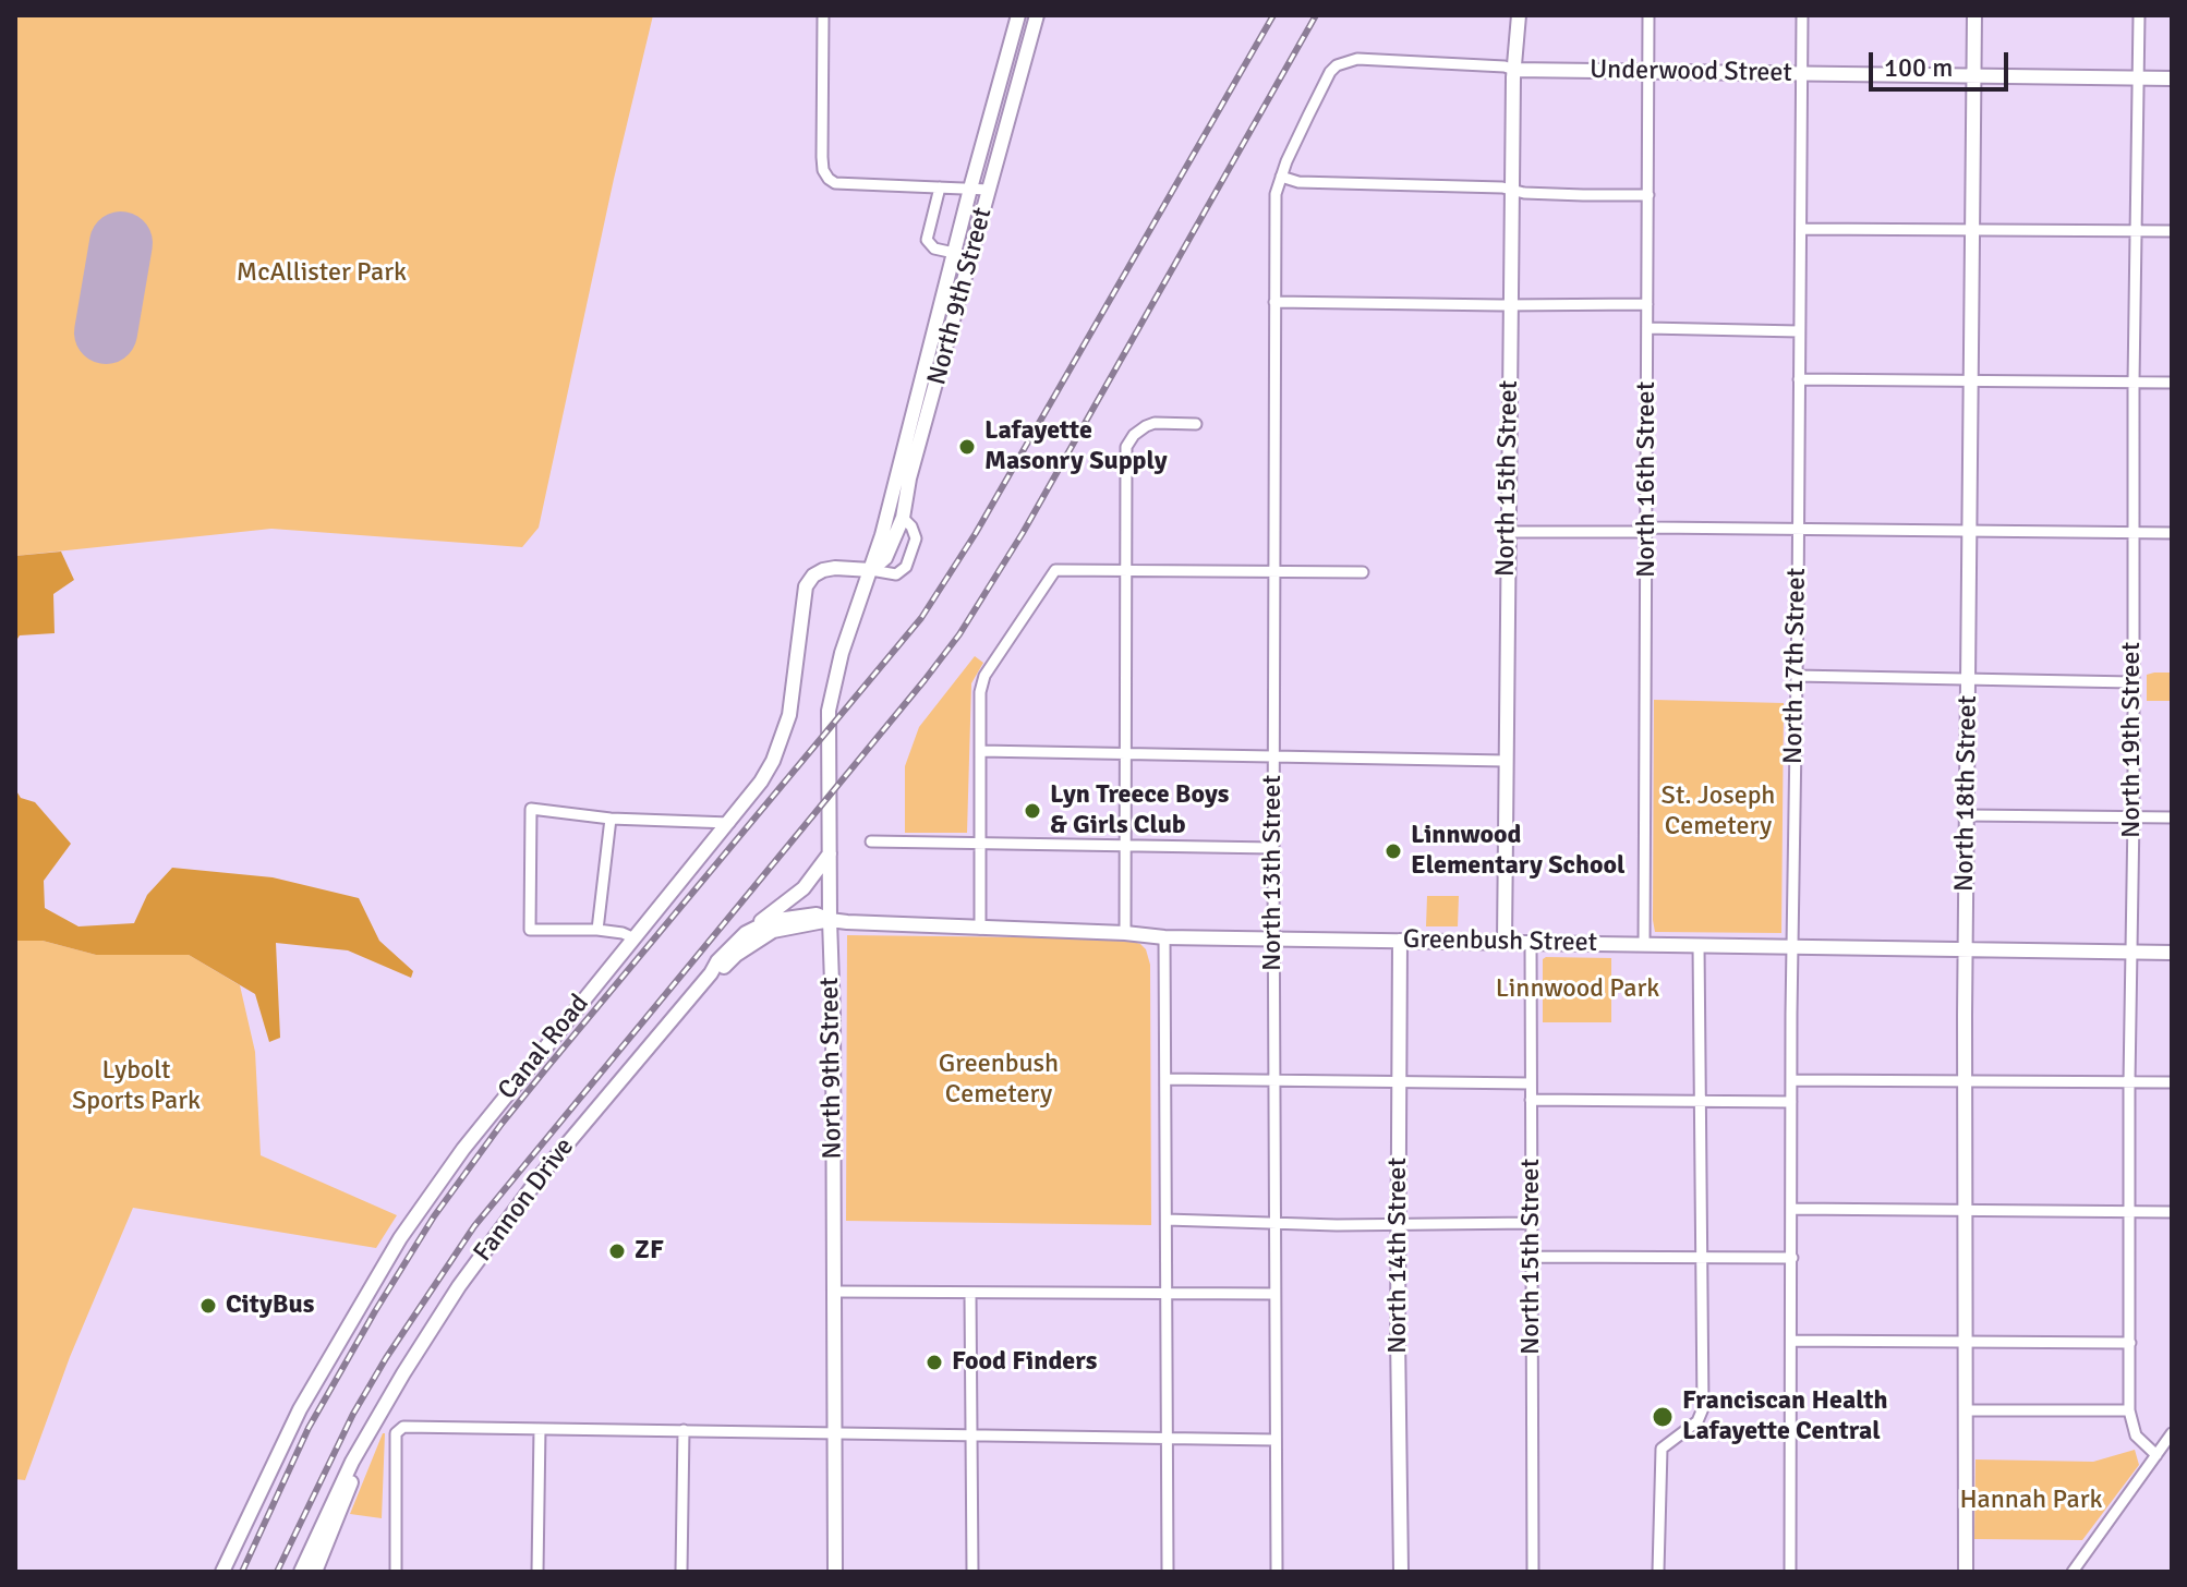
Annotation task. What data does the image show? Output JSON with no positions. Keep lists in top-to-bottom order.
{
  "streets": {
    "main road": [
      "Underwood Street",
      "North 9th Street",
      "North 15th Street",
      "North 18th Street",
      "Greenbush Street",
      "Canal Road",
      "Fannon Drive",
      "North 14th Street"
    ],
    "street": [
      "North 16th Street",
      "North 17th Street",
      "North 19th Street",
      "North 13th Street"
    ]
  },
  "crossings": [
    ["Underwood Street", "North 15th Street"],
    ["Underwood Street", "North 16th Street"],
    ["Underwood Street", "North 17th Street"],
    ["Underwood Street", "North 19th Street"],
    ["Underwood Street", "North 18th Street"],
    ["Underwood Street", "North 13th Street"],
    ["North 9th Street", "Greenbush Street"],
    ["North 9th Street", "Canal Road"],
    ["North 9th Street", "Fannon Drive"],
    ["North 15th Street", "Greenbush Street"],
    ["North 16th Street", "Greenbush Street"],
    ["North 17th Street", "Greenbush Street"],
    ["North 19th Street", "Greenbush Street"],
    ["North 18th Street", "Greenbush Street"],
    ["North 13th Street", "Greenbush Street"],
    ["Greenbush Street", "Fannon Drive"],
    ["Greenbush Street", "North 14th Street"]
  ],
  "parks": [
    "McAllister Park",
    "St. Joseph Cemetery",
    "Linnwood Park",
    "Greenbush Cemetery",
    "Lybolt Sports Park",
    "Hannah Park"
  ],
  "places": [
    "Lafayette Masonry Supply",
    "Lyn Treece Boys & Girls Club",
    "Linnwood Elementary School",
    "ZF",
    "CityBus",
    "Food Finders",
    "Franciscan Health Lafayette Central"
  ],
  "scale_bar": "100 m"
}
